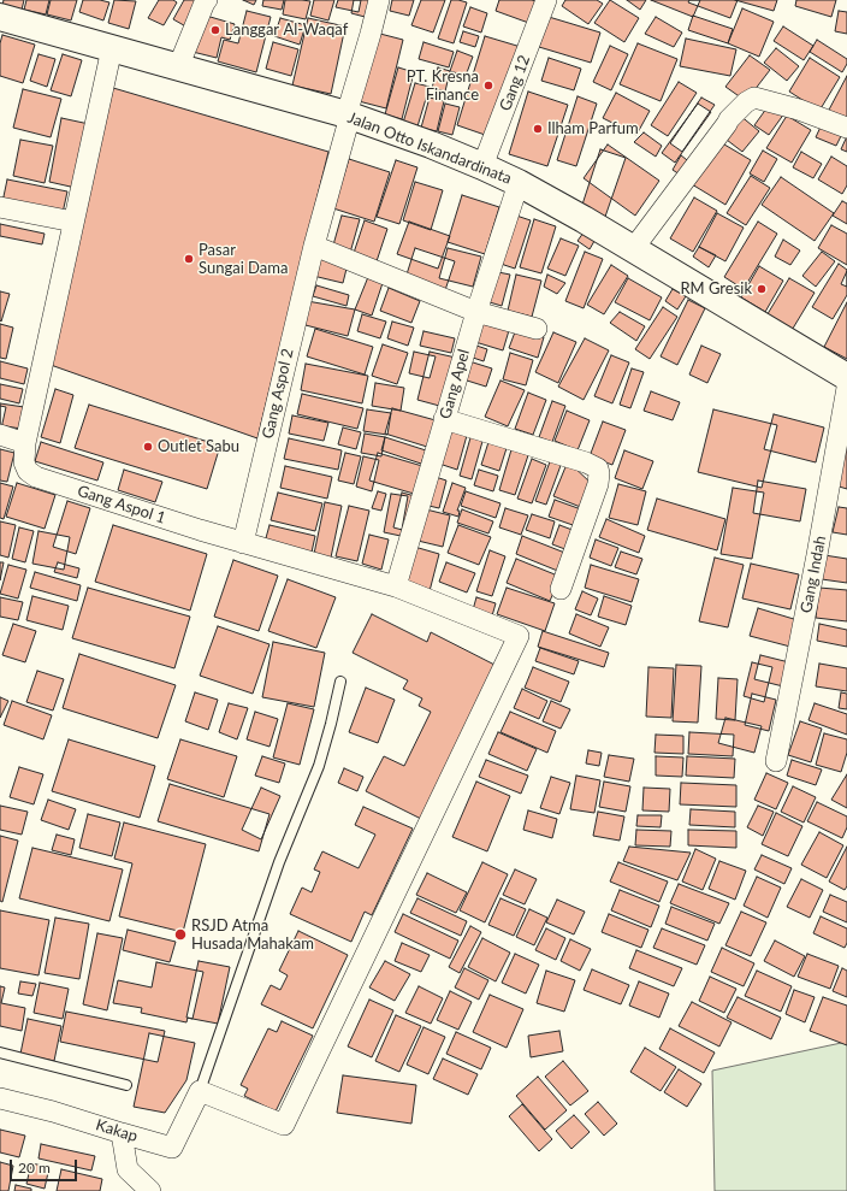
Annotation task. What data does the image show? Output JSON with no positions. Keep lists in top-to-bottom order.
{
  "streets": {
    "main road": ["Jalan Otto Iskandardinata"],
    "street": [
      "Gang 12",
      "Gang Apel",
      "Gang Aspol 2",
      "Gang Aspol 1",
      "Gang Indah",
      "Kakap"
    ]
  },
  "crossings": [
    ["Gang 12", "Jalan Otto Iskandardinata"],
    ["Jalan Otto Iskandardinata", "Gang Apel"],
    ["Jalan Otto Iskandardinata", "Gang Aspol 2"],
    ["Jalan Otto Iskandardinata", "Gang Aspol 1"],
    ["Gang Apel", "Gang Aspol 1"],
    ["Gang Aspol 2", "Gang Aspol 1"],
    ["Gang Aspol 1", "Kakap"]
  ],
  "places": [
    "Langgar Al-Waqaf",
    "PT. Kresna Finance",
    "Ilham Parfum",
    "Pasar Sungai Dama",
    "RM Gresik",
    "Outlet Sabu",
    "RSJD Atma Husada Mahakam"
  ],
  "scale_bar": "20 m"
}
